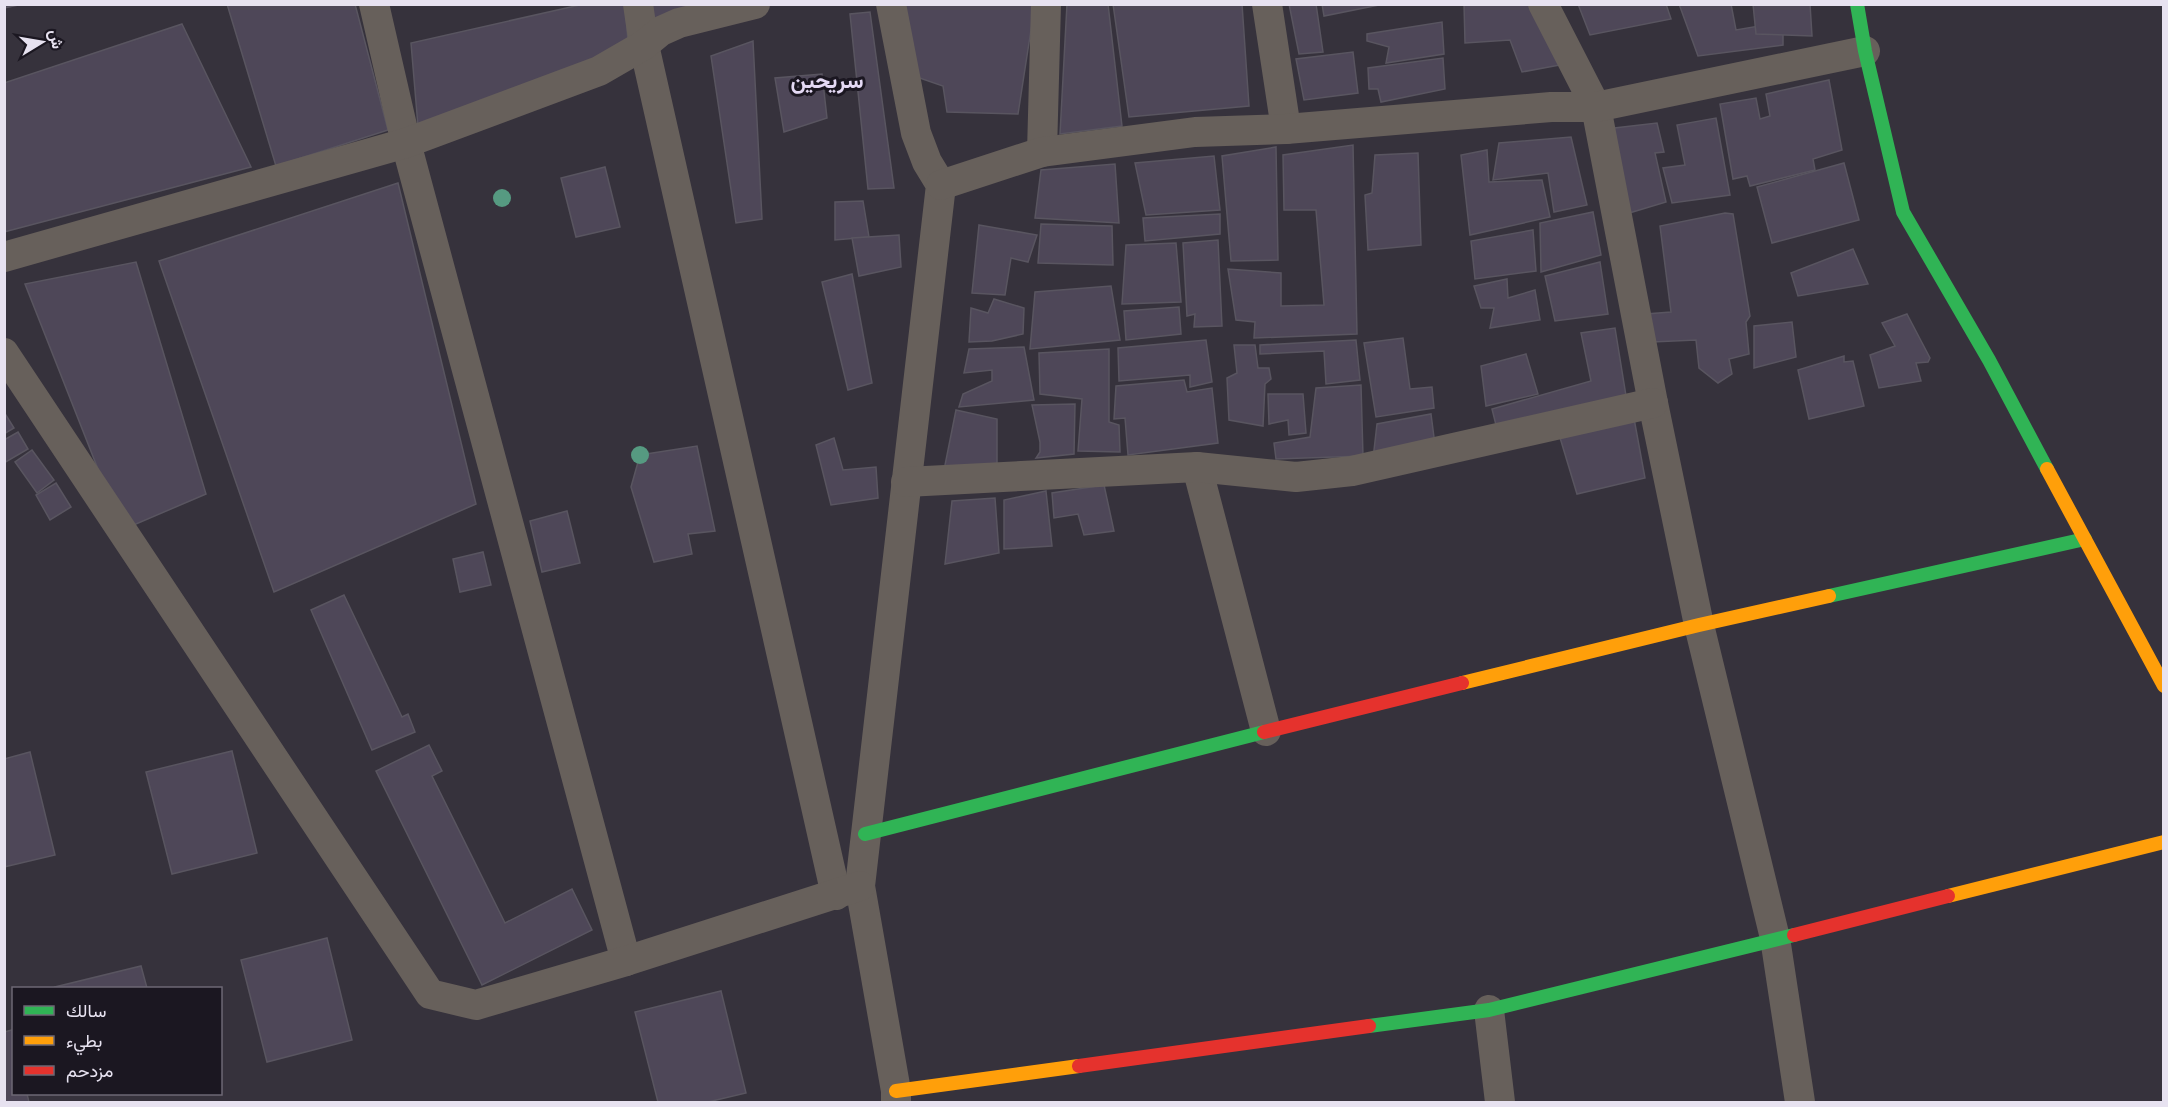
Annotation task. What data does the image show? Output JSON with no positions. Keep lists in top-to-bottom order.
{
  "districts": ["سريحين"],
  "legend": ["سالك", "بطيء", "مزدحم"],
  "north": "right"
}
